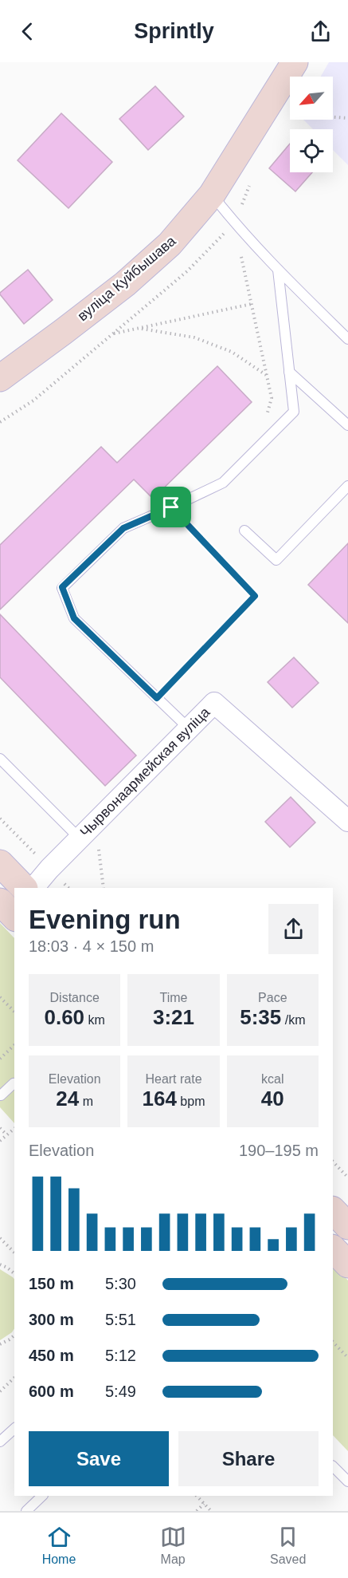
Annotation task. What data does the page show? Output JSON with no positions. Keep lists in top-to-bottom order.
{
  "streets": {
    "main road": ["вуліца Куйбышава"],
    "street": ["Чырвонаармейская вуліца"]
  },
  "north": "bottom left",
  "page": {
    "header": "Sprintly",
    "heading": ["Evening run", "18:03 · 4 × 150 m"],
    "stats": [
      ["Distance", "0.60 km"],
      ["Time", "3:21"],
      ["Pace", "5:35 /km"],
      ["Elevation", "24 m"],
      ["Heart rate", "164 bpm"],
      ["kcal", "40"]
    ],
    "chart": ["Elevation", "190–195 m"],
    "list": [
      {
        "name": "150 m",
        "note": "5:30"
      },
      {
        "name": "300 m",
        "note": "5:51"
      },
      {
        "name": "450 m",
        "note": "5:12"
      },
      {
        "name": "600 m",
        "note": "5:49"
      }
    ],
    "buttons": ["Save", "Share"],
    "tabs": ["Home", "Map", "Saved"]
  }
}
